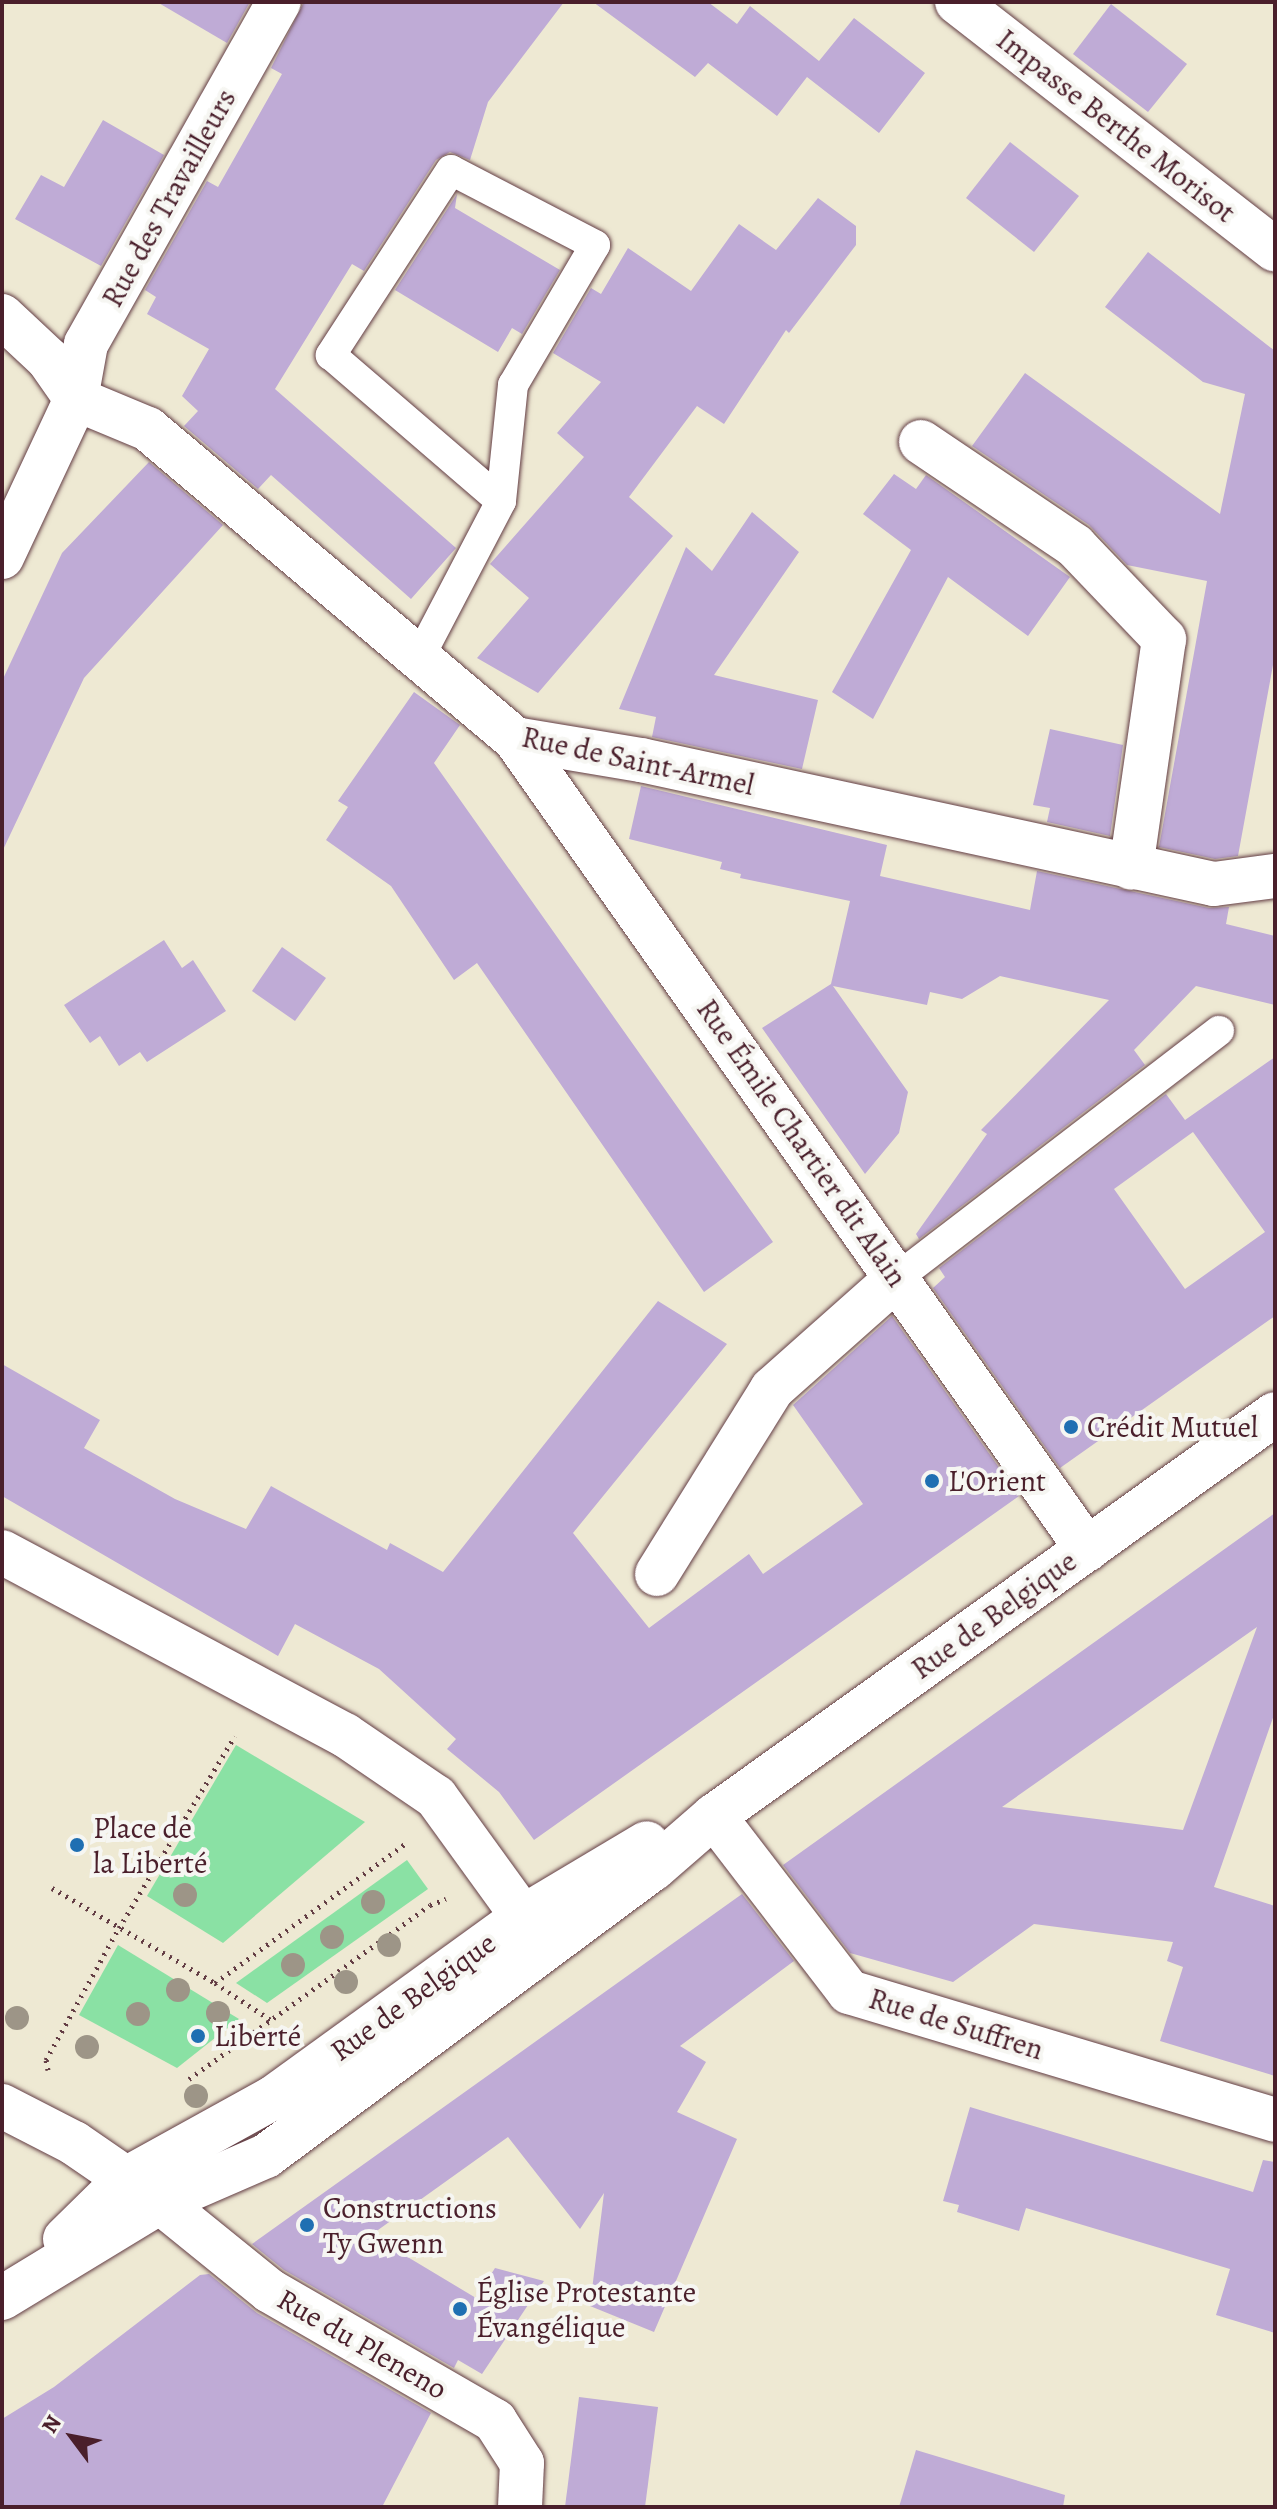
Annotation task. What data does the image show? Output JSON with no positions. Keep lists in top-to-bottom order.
{
  "streets": {
    "street": [
      "Impasse Berthe Morisot",
      "Rue des Travailleurs",
      "Rue de Saint-Armel",
      "Rue Émile Chartier dit Alain",
      "Rue de Belgique",
      "Rue de Suffren",
      "Rue du Pleneno"
    ]
  },
  "crossings": [
    ["Rue des Travailleurs", "Rue de Saint-Armel"],
    ["Rue de Saint-Armel", "Rue Émile Chartier dit Alain"],
    ["Rue Émile Chartier dit Alain", "Rue de Belgique"],
    ["Rue de Belgique", "Rue de Suffren"],
    ["Rue de Belgique", "Rue du Pleneno"]
  ],
  "places": [
    "Crédit Mutuel",
    "L'Orient",
    "Place de la Liberté",
    "Liberté",
    "Constructions Ty Gwenn",
    "Église Protestante Évangélique"
  ],
  "north": "top left"
}
